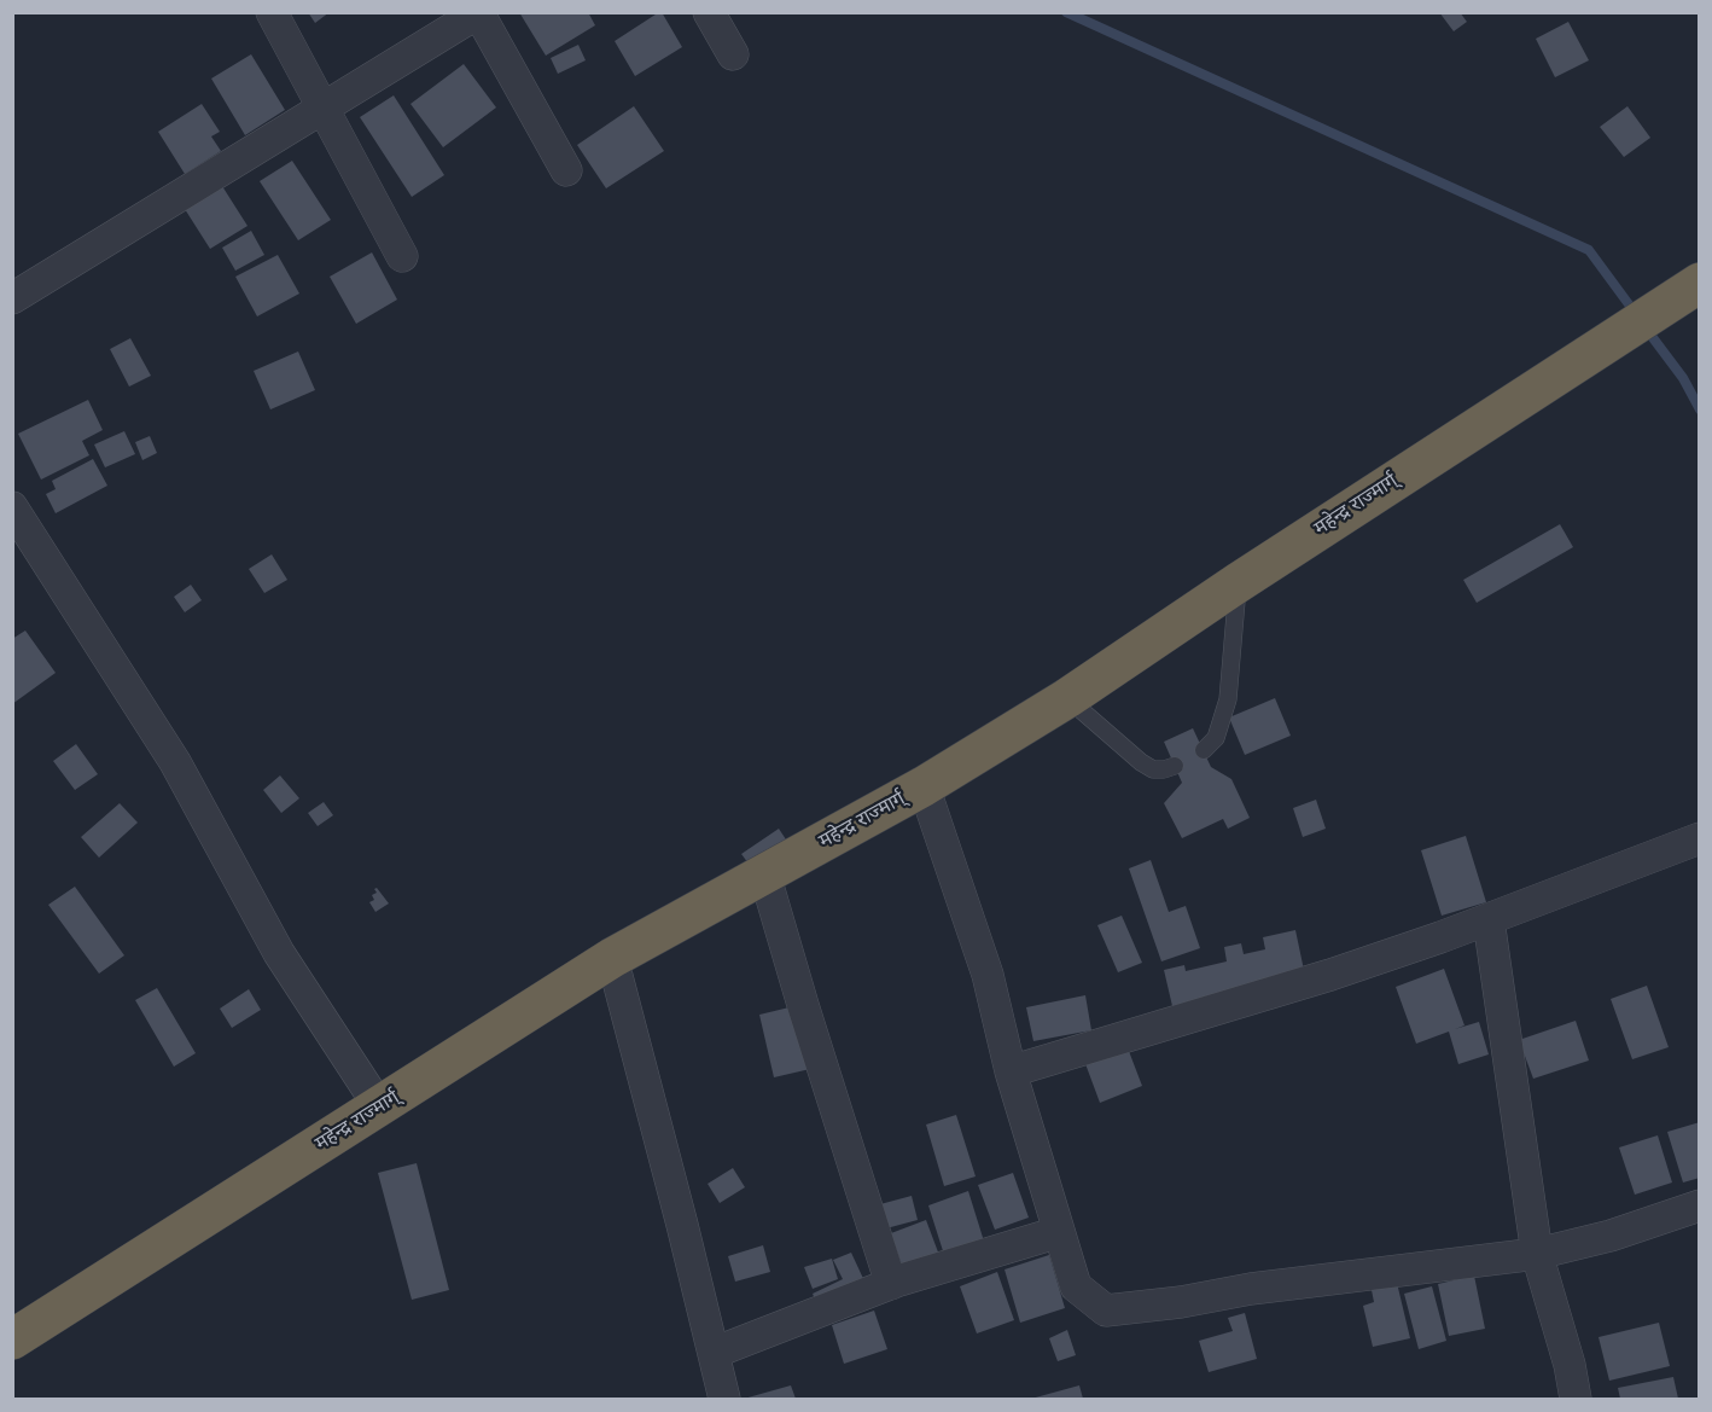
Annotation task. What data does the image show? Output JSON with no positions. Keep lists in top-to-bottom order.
{
  "streets": {
    "highway": ["महेन्द्र राज्मार्ग्"]
  }
}
